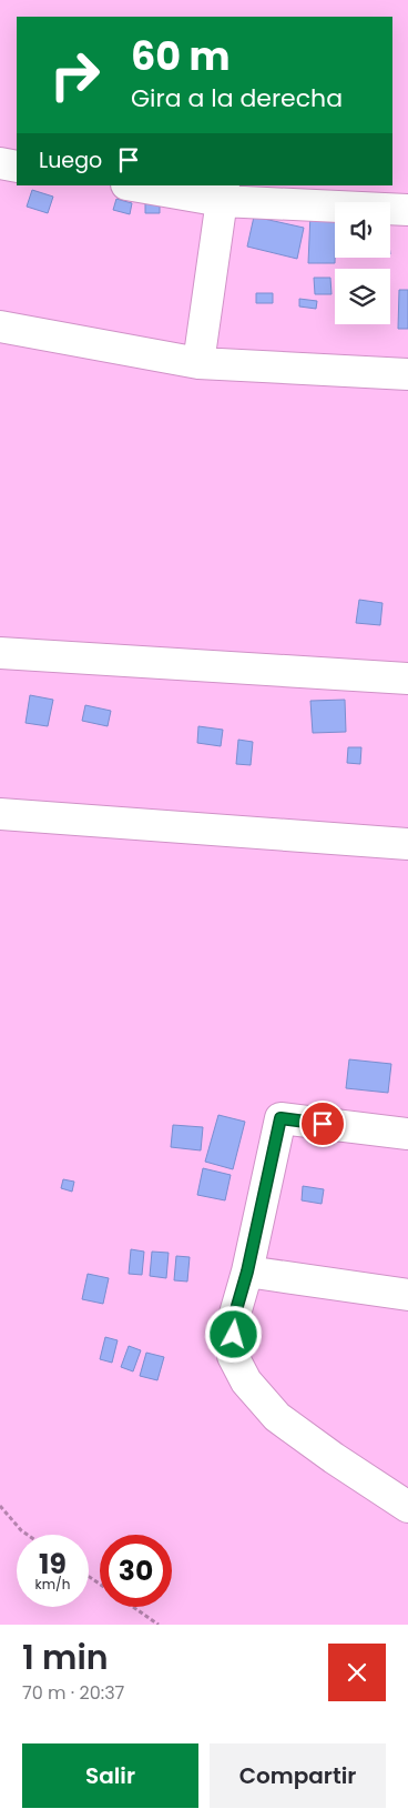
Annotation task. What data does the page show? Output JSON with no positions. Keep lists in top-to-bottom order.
{
  "page": {
    "turn": ["60 m", "Gira a la derecha"],
    "then": "Luego",
    "speed": "19 km/h",
    "limit": "30",
    "heading": ["1 min", "70 m · 20:37"],
    "buttons": ["Salir", "Compartir"]
  }
}
